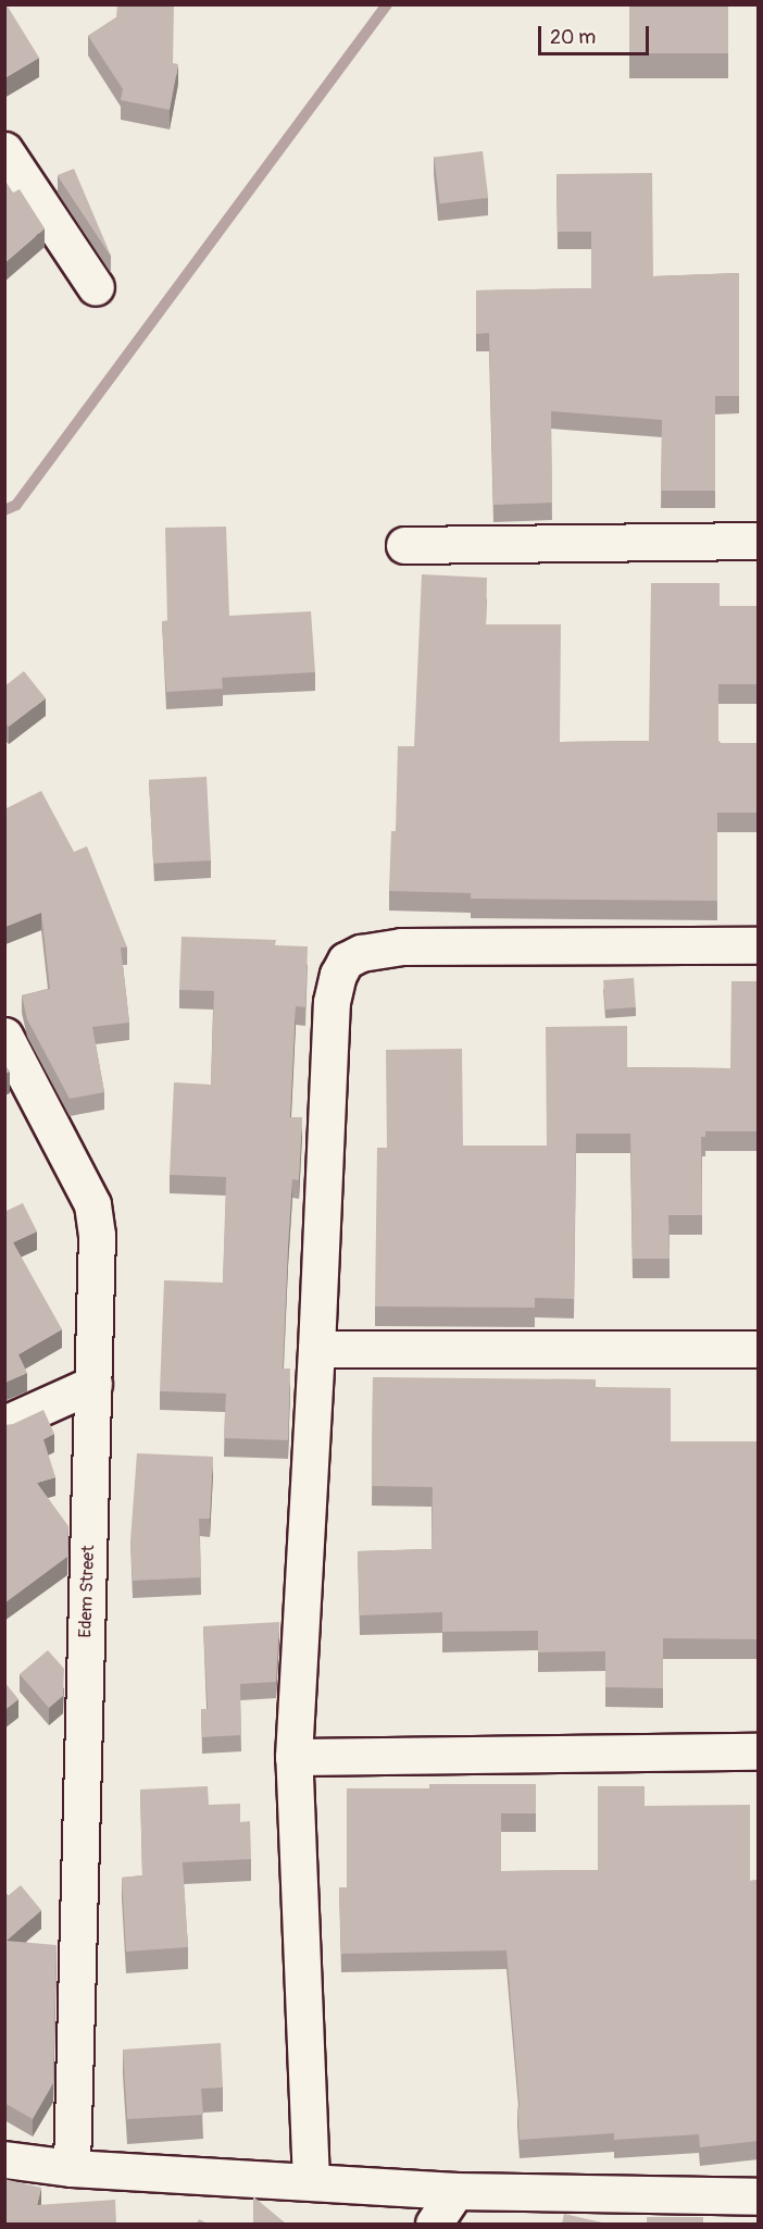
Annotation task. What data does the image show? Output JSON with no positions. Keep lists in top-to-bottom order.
{
  "streets": {
    "street": ["Edem Street"]
  },
  "scale_bar": "20 m"
}
